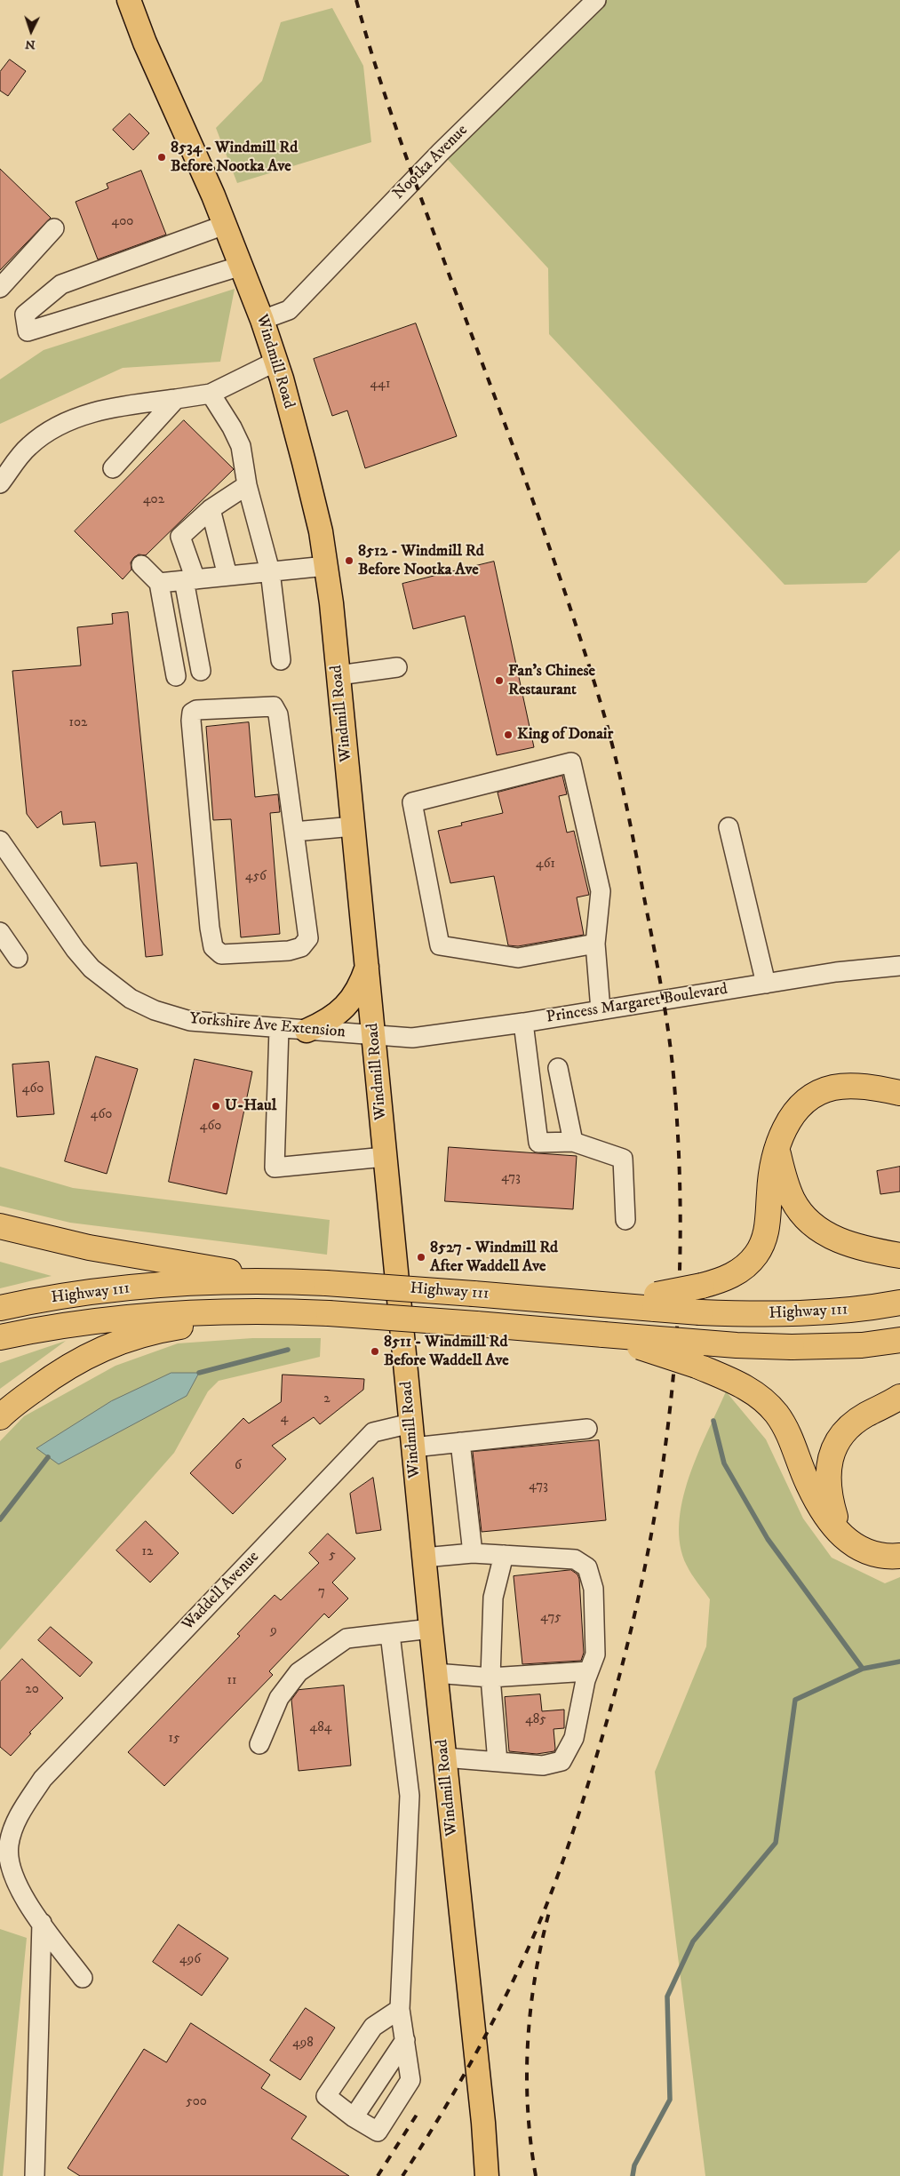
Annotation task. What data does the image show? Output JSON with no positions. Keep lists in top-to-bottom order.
{
  "streets": {
    "highway": ["Highway 111"],
    "main road": ["Windmill Road"],
    "street": [
      "Nootka Avenue",
      "Princess Margaret Boulevard",
      "Yorkshire Ave Extension",
      "Waddell Avenue"
    ]
  },
  "crossings": [
    ["Nootka Avenue", "Windmill Road"],
    ["Windmill Road", "Princess Margaret Boulevard"],
    ["Windmill Road", "Yorkshire Ave Extension"],
    ["Windmill Road", "Waddell Avenue"],
    ["Princess Margaret Boulevard", "Yorkshire Ave Extension"]
  ],
  "places": [
    "8534 - Windmill Rd Before Nootka Ave",
    "8512 - Windmill Rd Before Nootka Ave",
    "Fan's Chinese Restaurant",
    "King of Donair",
    "U-Haul",
    "8527 - Windmill Rd After Waddell Ave",
    "8511 - Windmill Rd Before Waddell Ave"
  ],
  "house_numbers": [
    "400",
    "441",
    "402",
    "102",
    "461",
    "456",
    "460",
    "460",
    "460",
    "473",
    "2",
    "4",
    "6",
    "473",
    "12",
    "5",
    "7",
    "475",
    "9",
    "11",
    "20",
    "485",
    "484",
    "15",
    "496",
    "498",
    "500"
  ],
  "north": "bottom"
}
